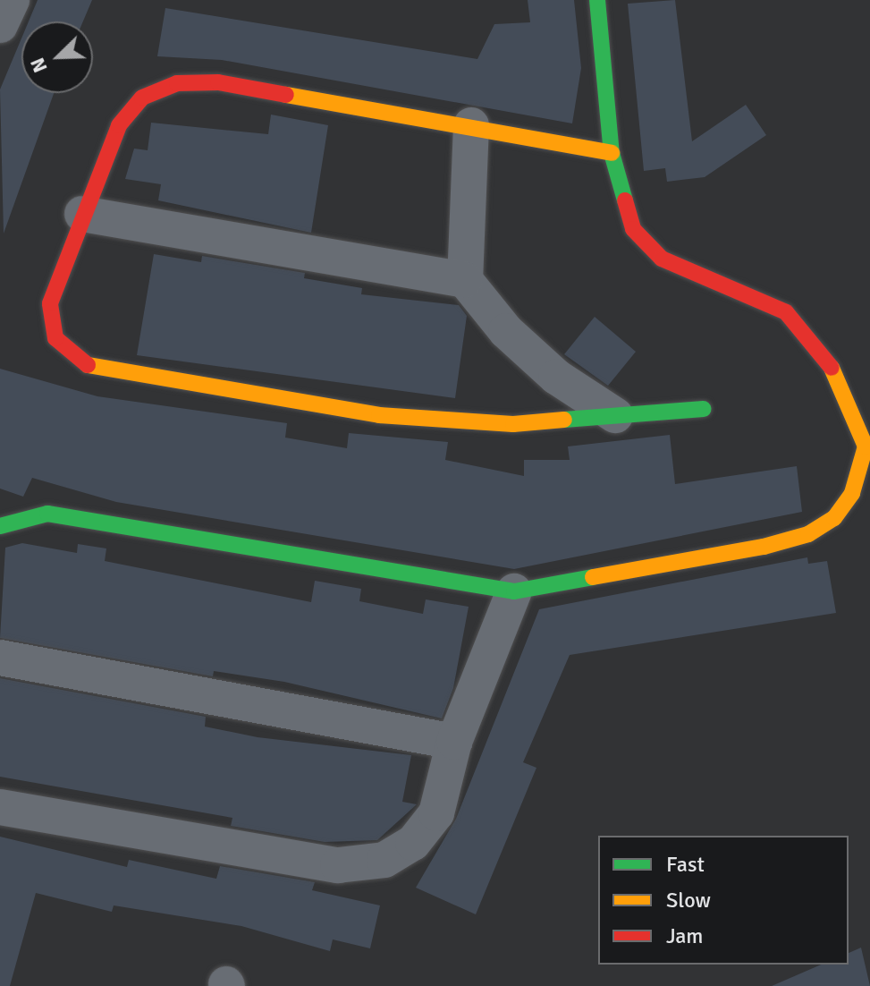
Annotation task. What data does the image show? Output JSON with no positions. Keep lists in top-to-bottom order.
{
  "legend": ["Fast", "Slow", "Jam"],
  "north": "bottom left"
}
